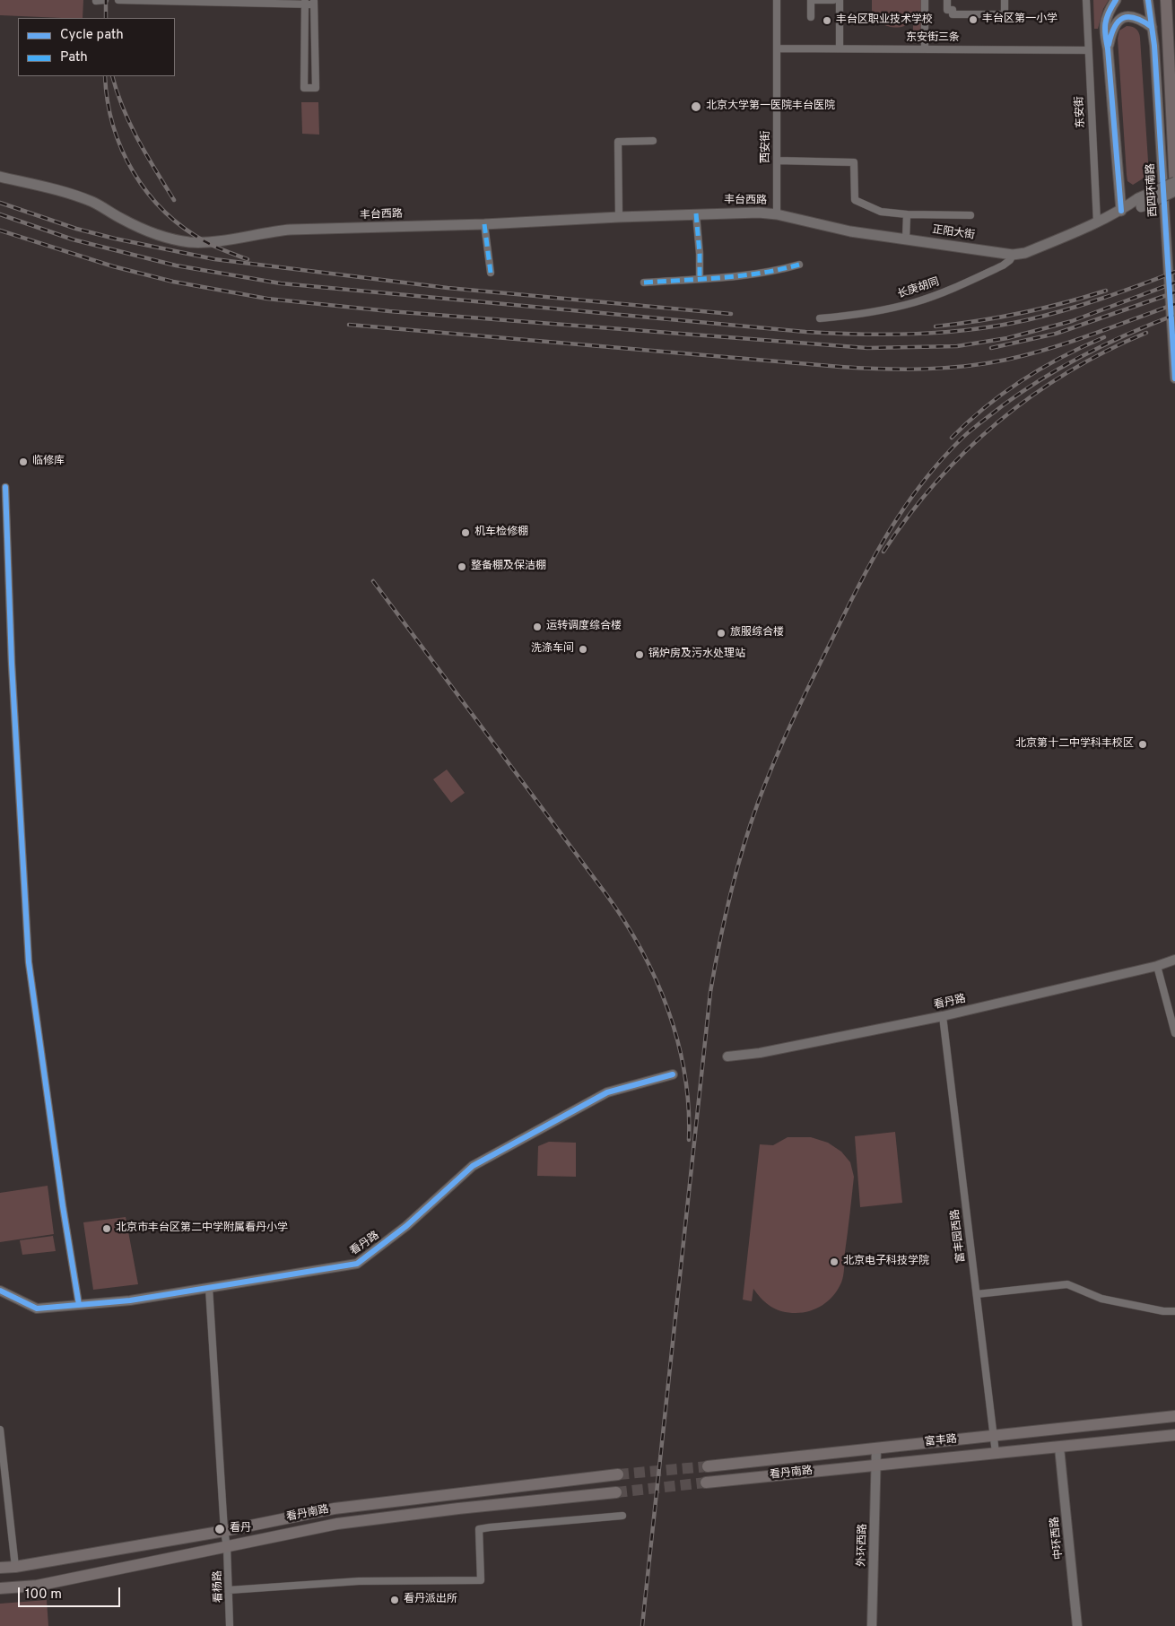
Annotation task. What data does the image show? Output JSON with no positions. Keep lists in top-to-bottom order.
{
  "streets": {
    "highway": ["西四环南路"],
    "main road": [
      "丰台西路",
      "正阳大街",
      "富丰路",
      "看丹南路"
    ],
    "street": [
      "东安街三条",
      "东安街",
      "西安街",
      "长庚胡同",
      "看丹路",
      "富丰园西路",
      "中环西路",
      "外环西路",
      "看杨路"
    ]
  },
  "crossings": [
    ["东安街三条", "东安街"],
    ["东安街三条", "西安街"],
    ["东安街", "正阳大街"],
    ["西安街", "丰台西路"],
    ["西安街", "正阳大街"],
    ["丰台西路", "正阳大街"],
    ["正阳大街", "长庚胡同"],
    ["看丹路", "富丰园西路"],
    ["看丹路", "看杨路"],
    ["富丰园西路", "富丰路"],
    ["富丰路", "看丹南路"],
    ["富丰路", "中环西路"],
    ["富丰路", "外环西路"],
    ["看丹南路", "外环西路"],
    ["看丹南路", "看杨路"]
  ],
  "places": [
    "丰台区第一小学",
    "丰台区职业技术学校",
    "北京大学第一医院丰台医院",
    "临修库",
    "机车检修棚",
    "整备棚及保洁棚",
    "运转调度综合楼",
    "旅服综合楼",
    "洗涤车间",
    "锅炉房及污水处理站",
    "北京第十二中学科丰校区",
    "北京市丰台区第二中学附属看丹小学",
    "北京电子科技学院",
    "看丹",
    "看丹派出所"
  ],
  "legend": ["Cycle path", "Path"],
  "scale_bar": "100 m"
}
